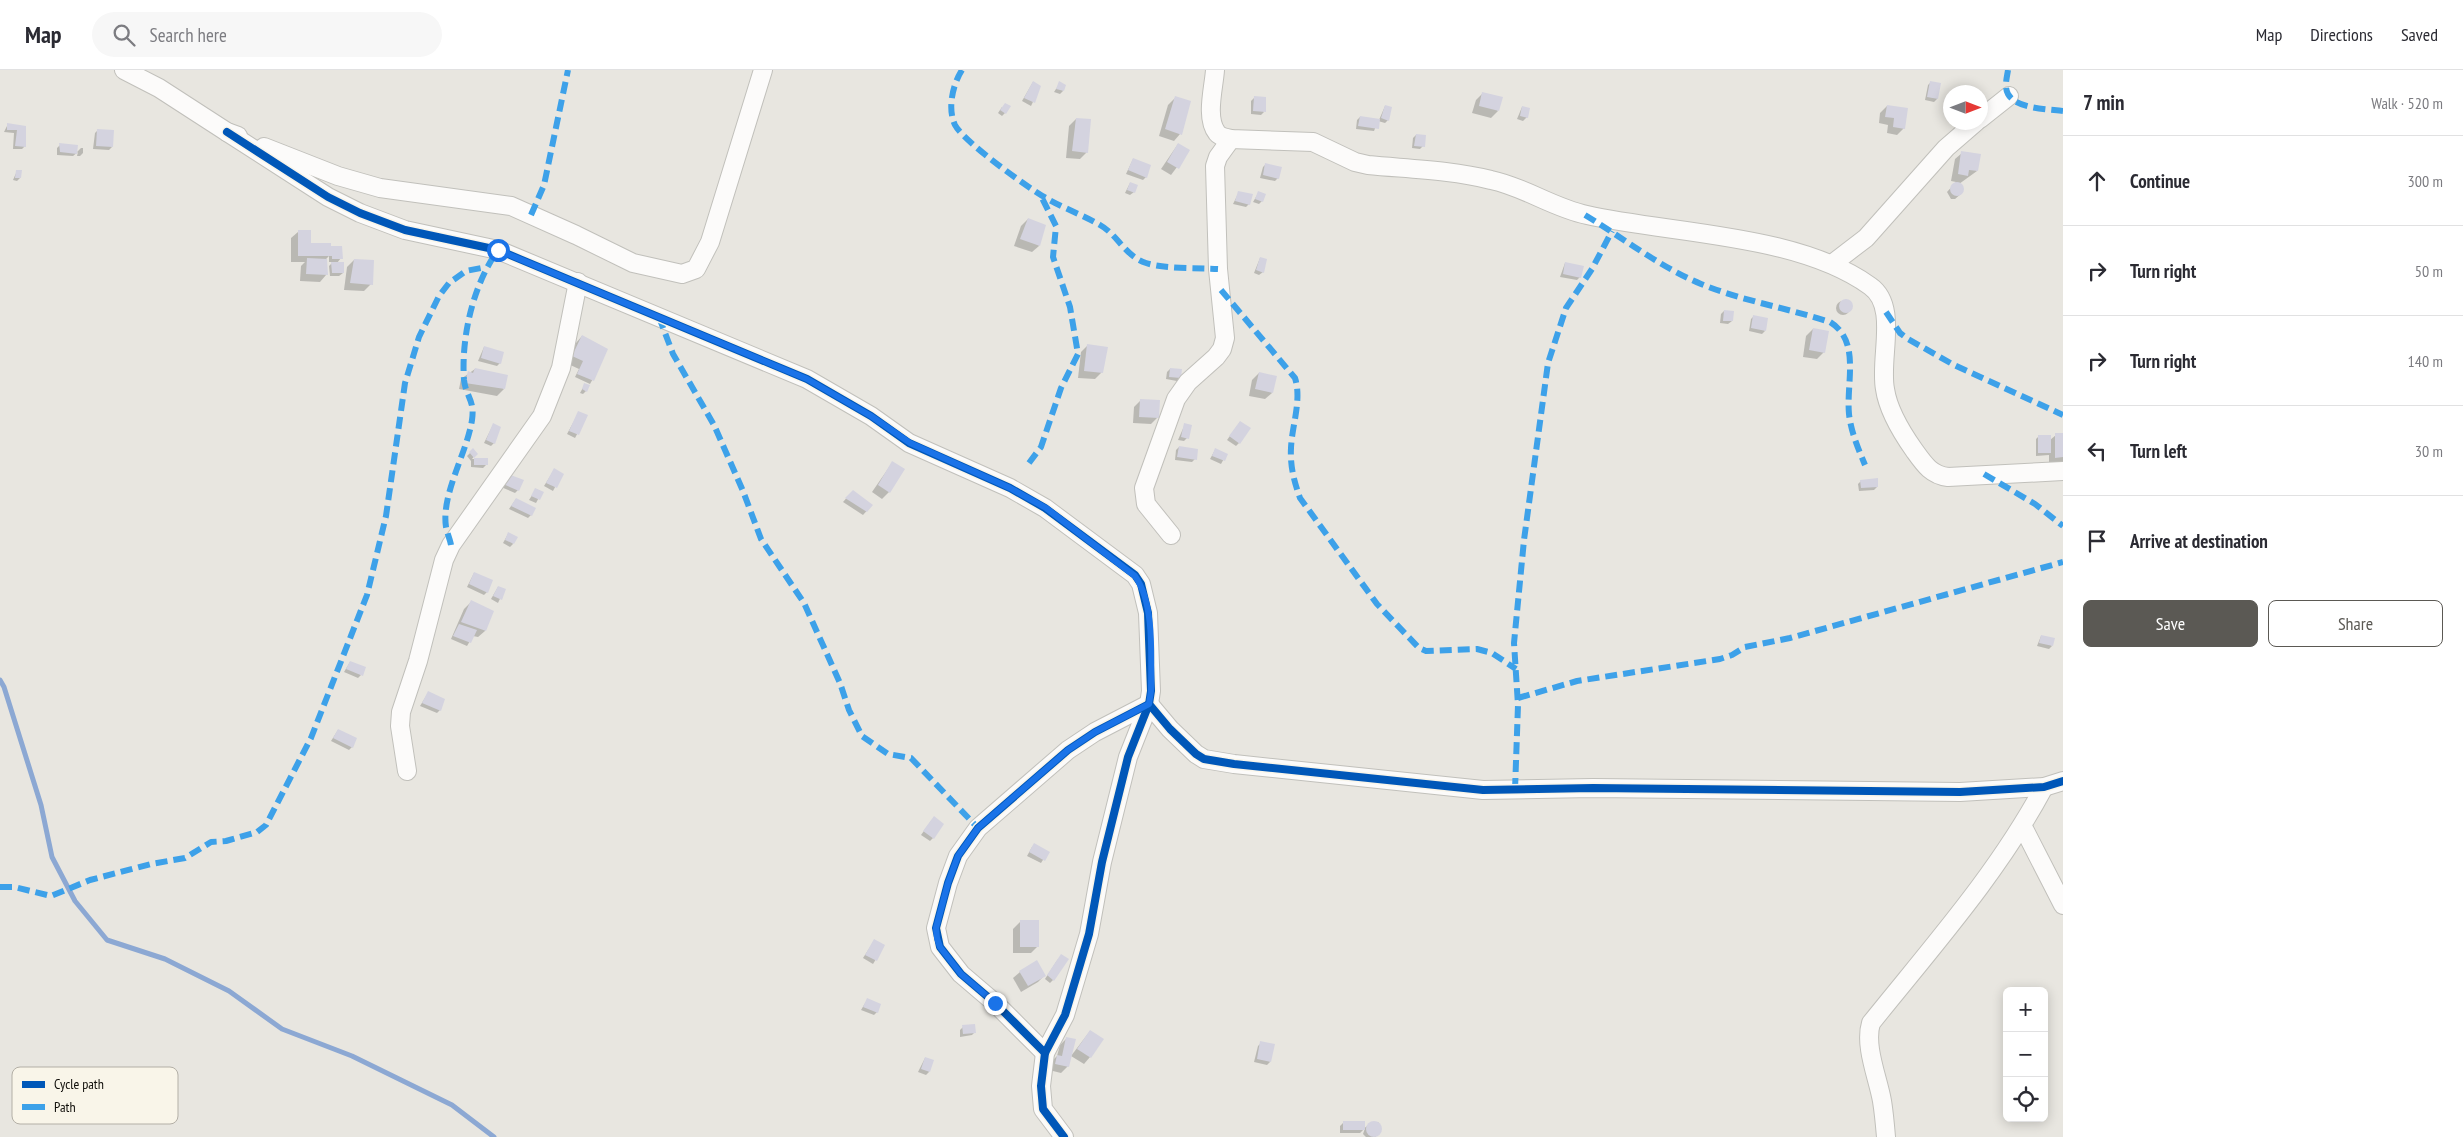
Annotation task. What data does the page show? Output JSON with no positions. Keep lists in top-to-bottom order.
{
  "legend": ["Cycle path", "Path"],
  "north": "right",
  "page": {
    "header": "Map",
    "search": "Search here",
    "nav": ["Map", "Directions", "Saved"],
    "heading": ["7 min", "Walk · 520 m"],
    "list": [
      ["Continue", "300 m"],
      ["Turn right", "50 m"],
      ["Turn right", "140 m"],
      ["Turn left", "30 m"],
      "Arrive at destination"
    ],
    "buttons": ["Save", "Share"],
    "map_buttons": ["+", "−"]
  }
}
